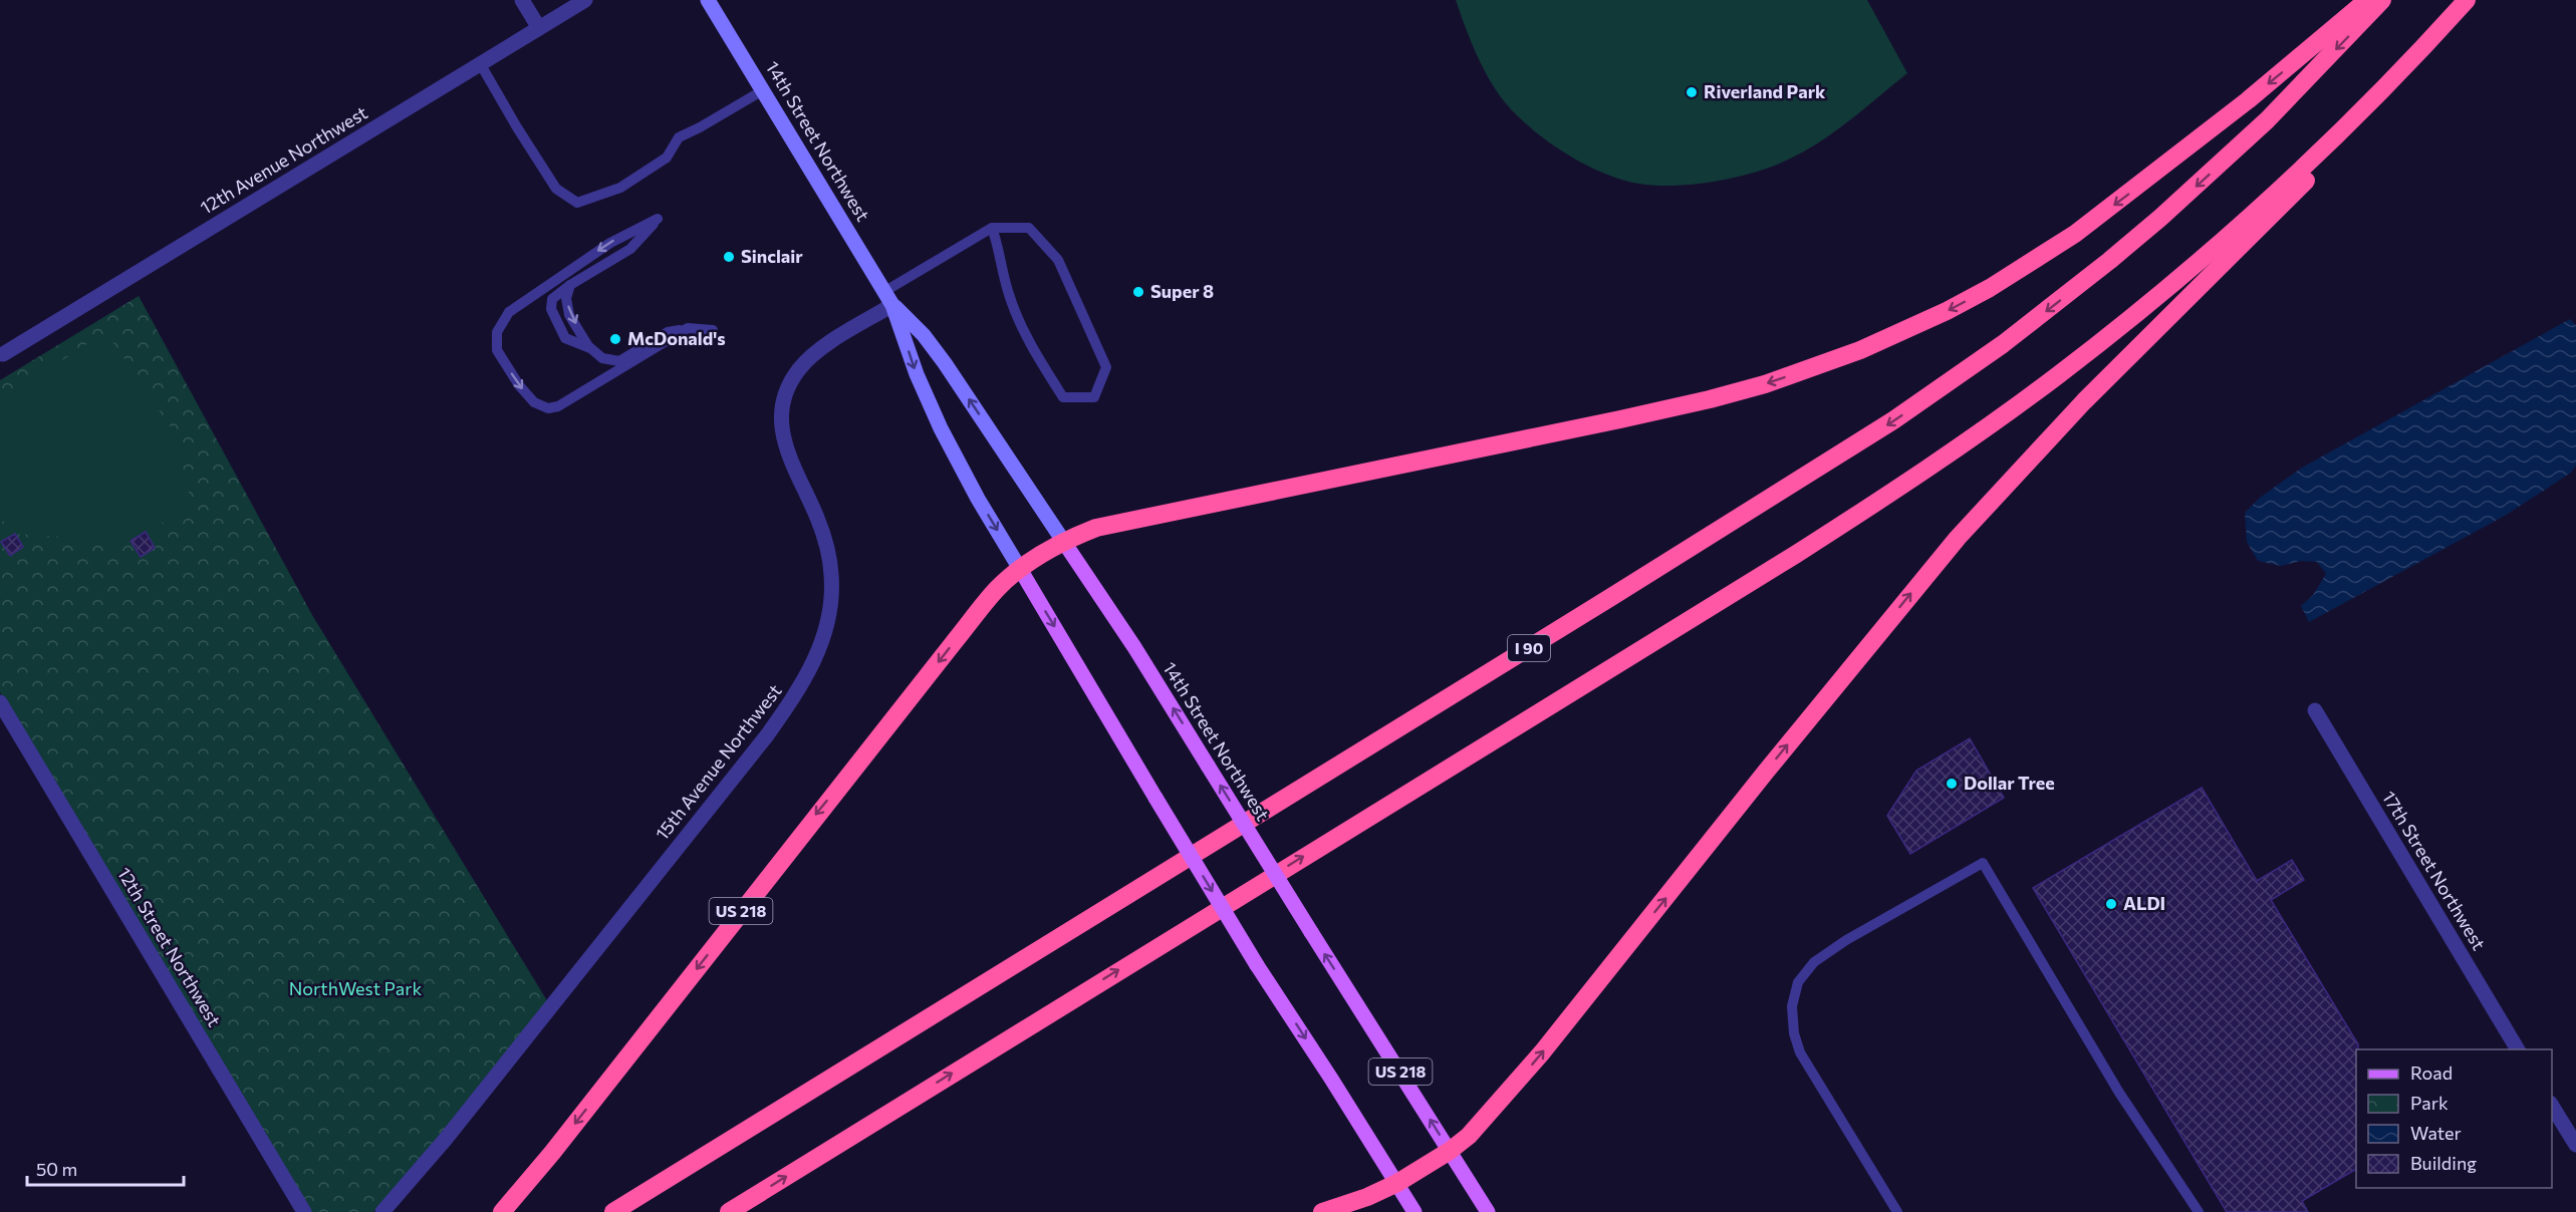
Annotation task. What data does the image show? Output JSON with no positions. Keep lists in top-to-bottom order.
{
  "streets": {
    "highway": ["I 90", "US 218"],
    "main road": ["14th Street Northwest"],
    "street": [
      "12th Avenue Northwest",
      "15th Avenue Northwest",
      "17th Street Northwest",
      "12th Street Northwest"
    ]
  },
  "crossings": [
    ["14th Street Northwest", "15th Avenue Northwest"],
    ["14th Street Northwest", "US 218"]
  ],
  "parks": ["NorthWest Park"],
  "places": [
    "Riverland Park",
    "Sinclair",
    "Super 8",
    "McDonald's",
    "Dollar Tree",
    "ALDI"
  ],
  "legend": [
    "Road",
    "Park",
    "Water",
    "Building"
  ],
  "scale_bar": "50 m"
}
